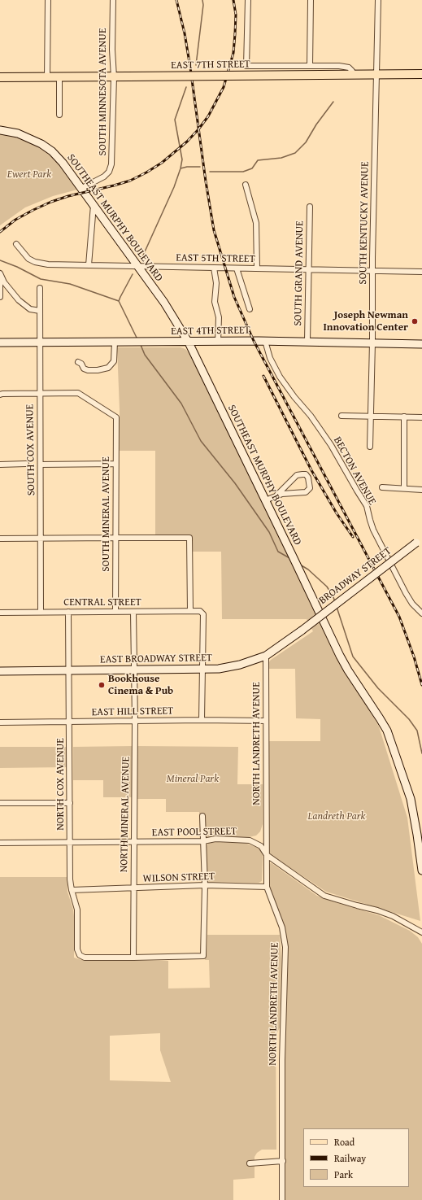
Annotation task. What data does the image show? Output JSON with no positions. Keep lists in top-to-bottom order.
{
  "streets": {
    "main road": ["EAST 7TH STREET"],
    "street": [
      "SOUTH MINNESOTA AVENUE",
      "SOUTHEAST MURPHY BOULEVARD",
      "SOUTH KENTUCKY AVENUE",
      "EAST 5TH STREET",
      "SOUTH GRAND AVENUE",
      "EAST 4TH STREET",
      "SOUTH COX AVENUE",
      "BECTON AVENUE",
      "SOUTH MINERAL AVENUE",
      "BROADWAY STREET",
      "CENTRAL STREET",
      "EAST BROADWAY STREET",
      "EAST HILL STREET",
      "NORTH LANDRETH AVENUE",
      "NORTH COX AVENUE",
      "NORTH MINERAL AVENUE",
      "EAST POOL STREET",
      "WILSON STREET"
    ]
  },
  "crossings": [
    ["EAST 7TH STREET", "SOUTH MINNESOTA AVENUE"],
    ["EAST 7TH STREET", "SOUTH KENTUCKY AVENUE"],
    ["SOUTH MINNESOTA AVENUE", "SOUTHEAST MURPHY BOULEVARD"],
    ["SOUTHEAST MURPHY BOULEVARD", "EAST 5TH STREET"],
    ["SOUTHEAST MURPHY BOULEVARD", "EAST 4TH STREET"],
    ["SOUTH KENTUCKY AVENUE", "EAST 5TH STREET"],
    ["SOUTH KENTUCKY AVENUE", "EAST 4TH STREET"],
    ["EAST 5TH STREET", "SOUTH GRAND AVENUE"],
    ["SOUTH GRAND AVENUE", "EAST 4TH STREET"],
    ["EAST 4TH STREET", "SOUTH COX AVENUE"],
    ["EAST 4TH STREET", "BECTON AVENUE"],
    ["SOUTH COX AVENUE", "SOUTH MINERAL AVENUE"],
    ["SOUTH COX AVENUE", "CENTRAL STREET"],
    ["SOUTH MINERAL AVENUE", "CENTRAL STREET"],
    ["BROADWAY STREET", "EAST BROADWAY STREET"],
    ["CENTRAL STREET", "EAST BROADWAY STREET"],
    ["CENTRAL STREET", "NORTH COX AVENUE"],
    ["EAST BROADWAY STREET", "NORTH LANDRETH AVENUE"],
    ["EAST BROADWAY STREET", "NORTH COX AVENUE"],
    ["EAST BROADWAY STREET", "NORTH MINERAL AVENUE"],
    ["EAST HILL STREET", "NORTH LANDRETH AVENUE"],
    ["EAST HILL STREET", "NORTH COX AVENUE"],
    ["EAST HILL STREET", "NORTH MINERAL AVENUE"],
    ["NORTH LANDRETH AVENUE", "EAST POOL STREET"],
    ["NORTH LANDRETH AVENUE", "WILSON STREET"],
    ["NORTH COX AVENUE", "NORTH MINERAL AVENUE"],
    ["NORTH COX AVENUE", "EAST POOL STREET"],
    ["NORTH COX AVENUE", "WILSON STREET"],
    ["NORTH MINERAL AVENUE", "EAST POOL STREET"],
    ["NORTH MINERAL AVENUE", "WILSON STREET"]
  ],
  "parks": ["Ewert Park", "Mineral Park", "Landreth Park"],
  "places": ["Joseph Newman Innovation Center", "Bookhouse Cinema & Pub"],
  "legend": ["Road", "Railway", "Park"]
}
